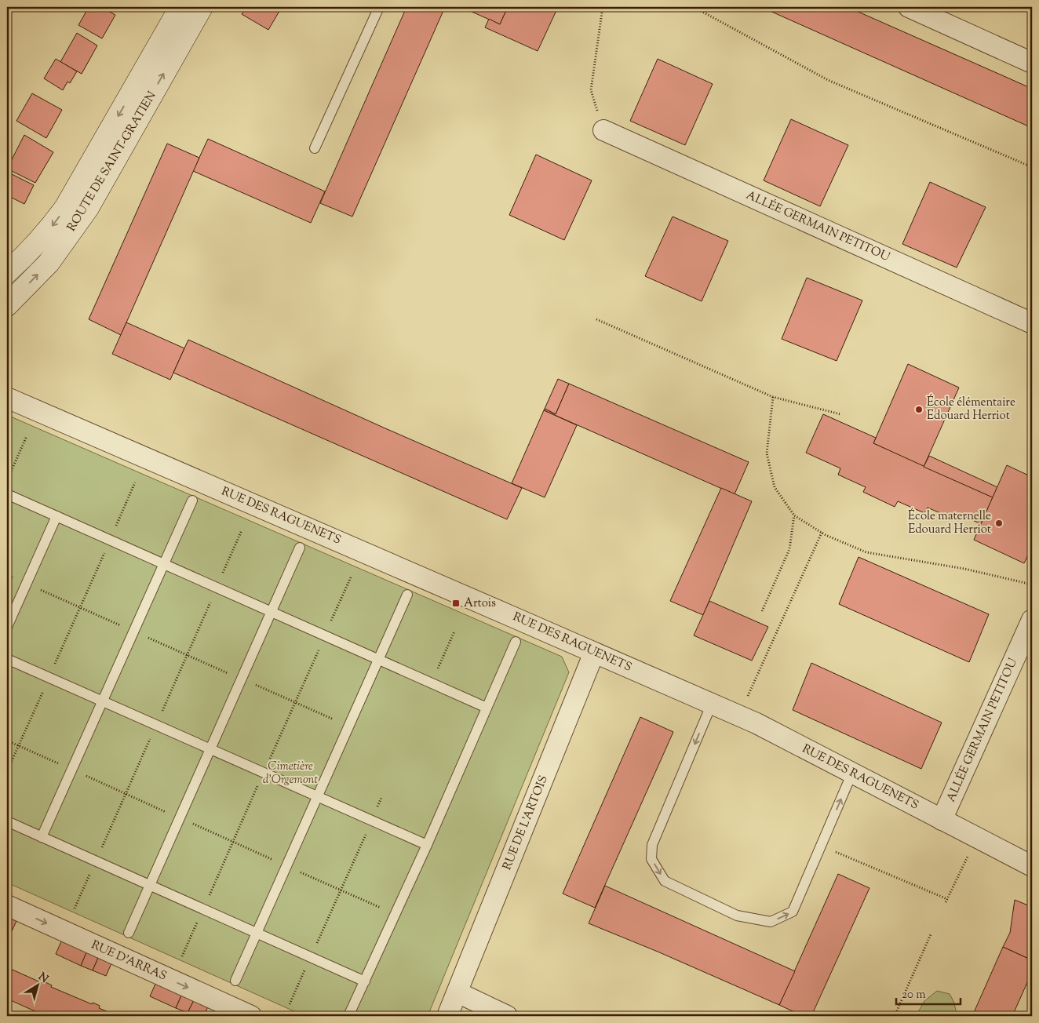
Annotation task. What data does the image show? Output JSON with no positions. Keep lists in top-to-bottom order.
{
  "streets": {
    "main road": ["ROUTE DE SAINT-GRATIEN"],
    "street": [
      "ALLÉE GERMAIN PETITOU",
      "RUE DES RAGUENETS",
      "RUE DE L'ARTOIS",
      "RUE D'ARRAS"
    ]
  },
  "crossings": [
    ["ALLÉE GERMAIN PETITOU", "RUE DES RAGUENETS"],
    ["RUE DES RAGUENETS", "RUE DE L'ARTOIS"]
  ],
  "one_way": ["RUE D'ARRAS"],
  "parks": ["Cimetière d'Orgemont"],
  "places": {
    "other": ["École élémentaire Edouard Herriot", "École maternelle Edouard Herriot"],
    "transit": ["Artois"]
  },
  "scale_bar": "20 m",
  "north": "top right"
}
